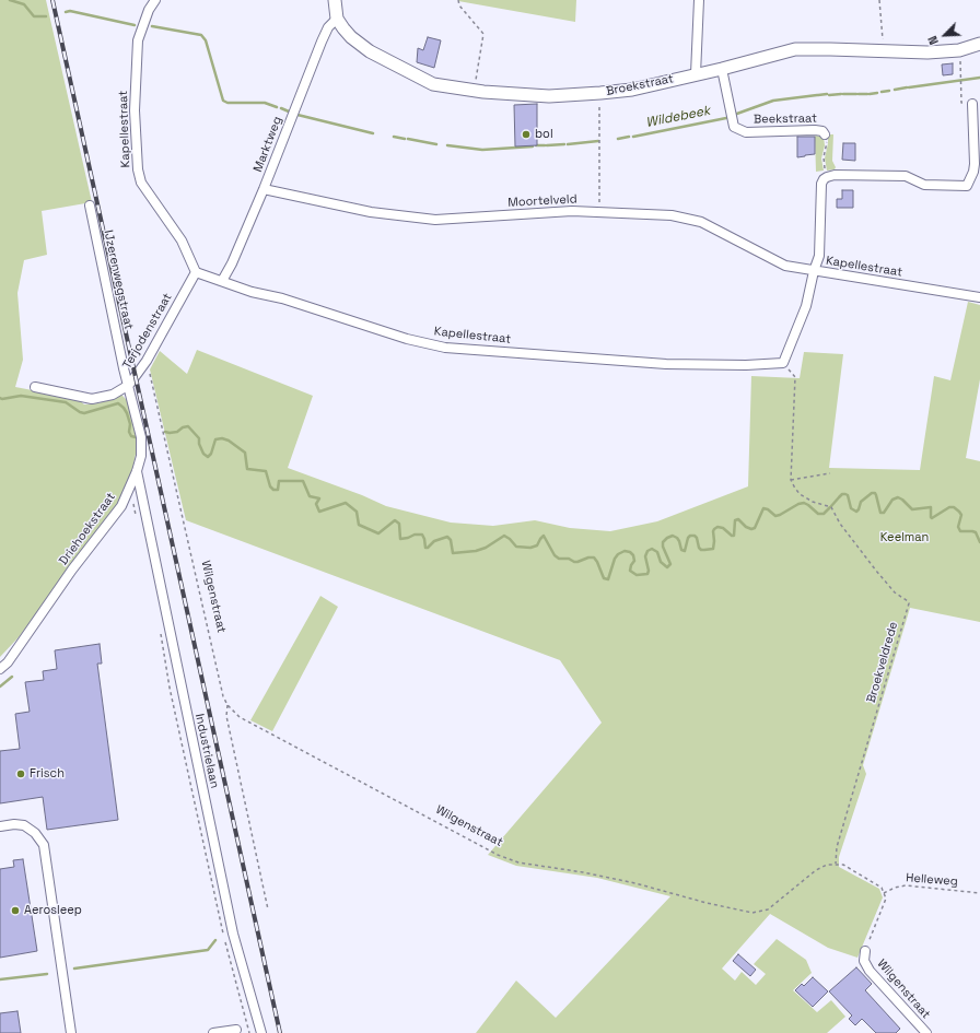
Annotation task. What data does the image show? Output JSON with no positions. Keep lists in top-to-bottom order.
{
  "streets": {
    "street": [
      "Broekstraat",
      "Beekstraat",
      "Kapellestraat",
      "Marktweg",
      "Moortelveld",
      "IJzerenwegstraat",
      "Terjodenstraat",
      "Driehoekstraat",
      "Wilgenstraat",
      "Industrielaan"
    ],
    "path": ["Broekveldrede", "Helleweg"]
  },
  "crossings": [
    ["Broekstraat", "Beekstraat"],
    ["Broekstraat", "Marktweg"],
    ["Kapellestraat", "Marktweg"],
    ["Kapellestraat", "Moortelveld"],
    ["Kapellestraat", "Terjodenstraat"],
    ["Marktweg", "Moortelveld"],
    ["IJzerenwegstraat", "Terjodenstraat"],
    ["IJzerenwegstraat", "Driehoekstraat"],
    ["Terjodenstraat", "Driehoekstraat"],
    ["Terjodenstraat", "Wilgenstraat"],
    ["Driehoekstraat", "Industrielaan"],
    ["Wilgenstraat", "Broekveldrede"],
    ["Wilgenstraat", "Helleweg"]
  ],
  "water": ["Wildebeek"],
  "parks": ["Keelman"],
  "places": ["bol", "Frisch", "Aerosleep"],
  "north": "bottom left"
}
